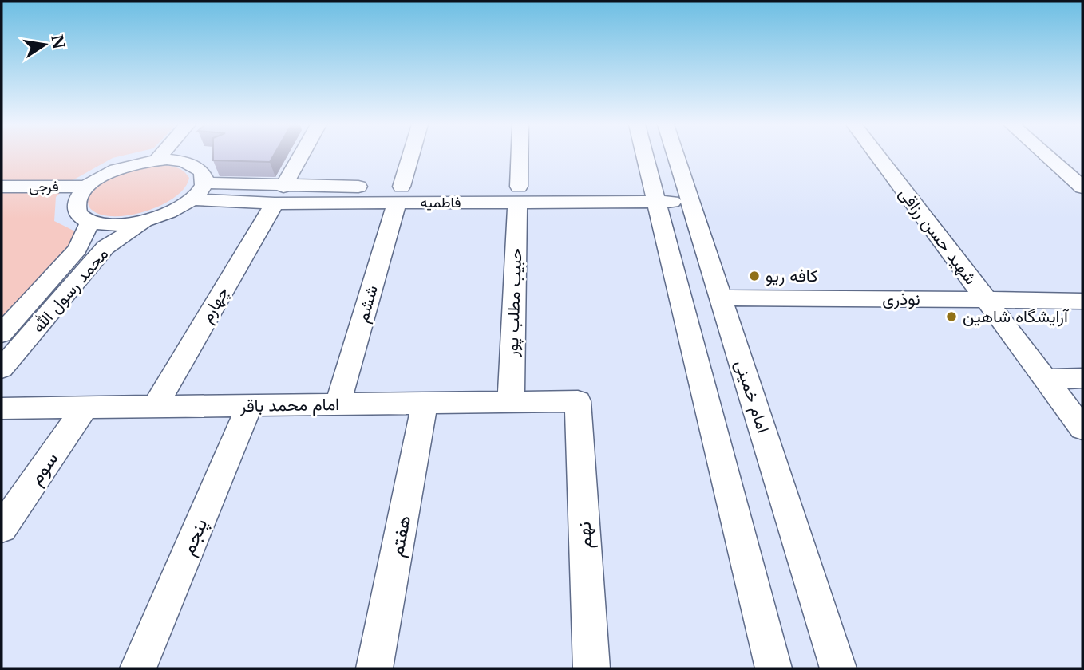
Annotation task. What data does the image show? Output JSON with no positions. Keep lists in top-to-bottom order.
{
  "streets": {
    "street": [
      "فرجی",
      "فاطمیه",
      "شهید حسن رزاقی",
      "محمد رسول الله",
      "نوذری",
      "حبیب مطلب پور",
      "ششم",
      "چهارم",
      "امام خمینی",
      "امام محمد باقر",
      "سوم",
      "نهم",
      "هفتم",
      "پنجم"
    ]
  },
  "crossings": [
    ["فرجی", "محمد رسول الله"],
    ["فاطمیه", "محمد رسول الله"],
    ["فاطمیه", "حبیب مطلب پور"],
    ["فاطمیه", "ششم"],
    ["فاطمیه", "چهارم"],
    ["فاطمیه", "امام خمینی"],
    ["شهید حسن رزاقی", "نوذری"],
    ["نوذری", "امام خمینی"],
    ["حبیب مطلب پور", "امام محمد باقر"],
    ["ششم", "امام محمد باقر"],
    ["چهارم", "امام محمد باقر"],
    ["امام محمد باقر", "سوم"],
    ["امام محمد باقر", "نهم"],
    ["امام محمد باقر", "هفتم"],
    ["امام محمد باقر", "پنجم"]
  ],
  "places": ["کافه ریو", "آرایشگاه شاهین"],
  "north": "right"
}
